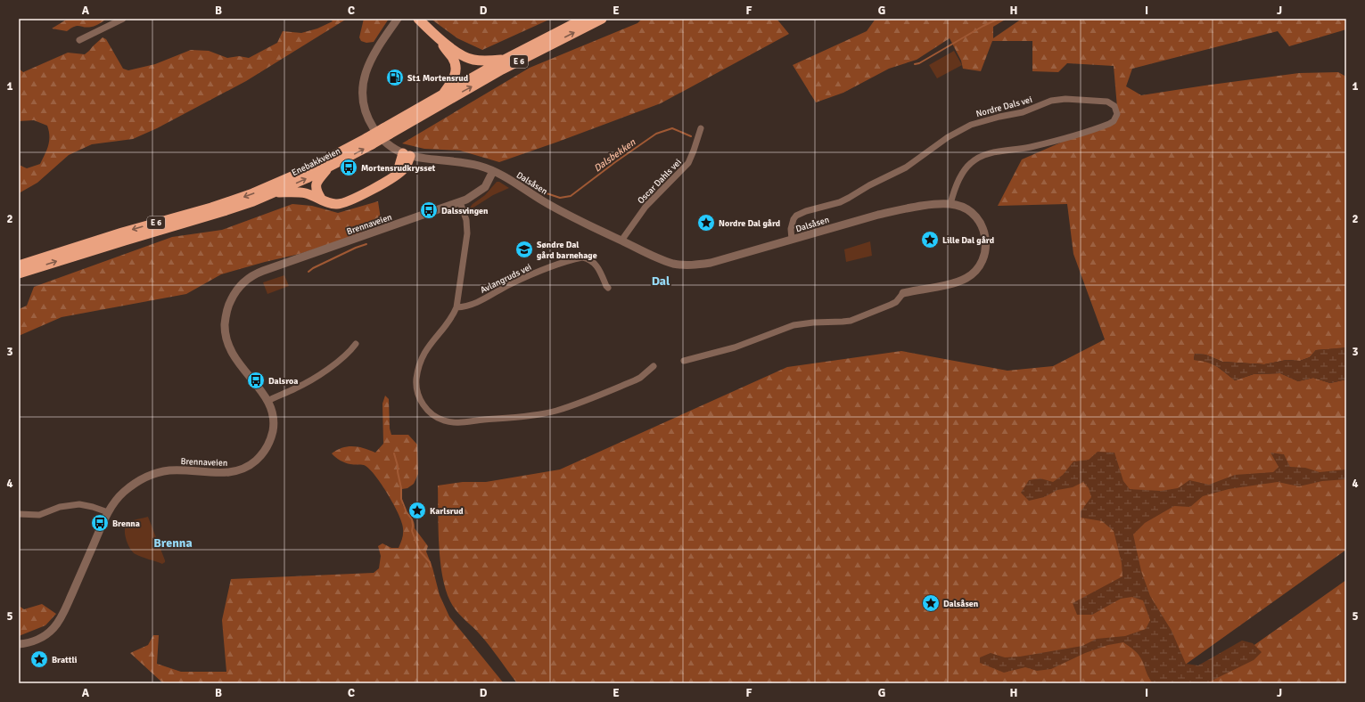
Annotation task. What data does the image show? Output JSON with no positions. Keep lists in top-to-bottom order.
{
  "streets": {
    "highway": ["E 6", "Enebakkveien"],
    "street": [
      "Nordre Dals vei",
      "Oscar Dahls vei",
      "Dalsåsen",
      "Brennaveien",
      "Avlangruds vei"
    ]
  },
  "crossings": [
    ["E 6", "Enebakkveien"],
    ["Nordre Dals vei", "Dalsåsen"],
    ["Oscar Dahls vei", "Dalsåsen"],
    ["Dalsåsen", "Brennaveien"]
  ],
  "districts": ["Dal", "Brenna"],
  "water": ["Dalsbekken"],
  "places": {
    "fuel station": ["St1 Mortensrud"],
    "bus stop": [
      "Mortensrudkrysset",
      "Dalssvingen",
      "Dalsroa",
      "Brenna"
    ],
    "place": [
      "Nordre Dal gård",
      "Lille Dal gård",
      "Karlsrud",
      "Dalsåsen",
      "Brattli"
    ],
    "school or university": ["Søndre Dal gård barnehage"]
  },
  "grid": {
    "columns": [
      "A",
      "B",
      "C",
      "D",
      "E",
      "F",
      "G",
      "H",
      "I",
      "J"
    ],
    "rows": [
      "1",
      "2",
      "3",
      "4",
      "5"
    ]
  }
}
